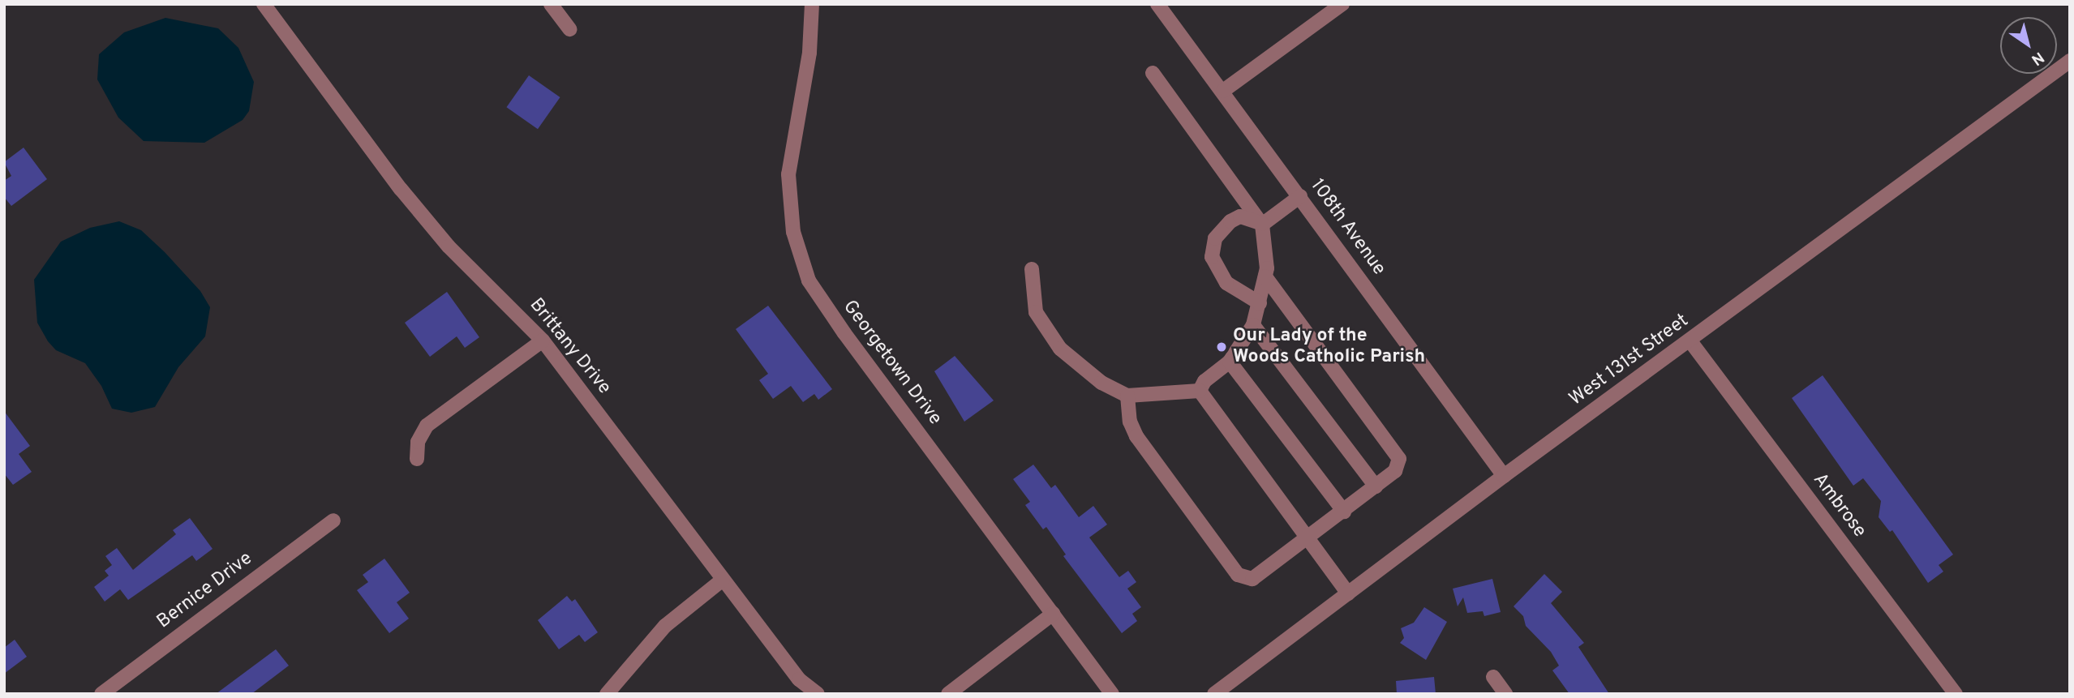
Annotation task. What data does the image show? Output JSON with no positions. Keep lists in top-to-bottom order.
{
  "streets": {
    "street": [
      "108th Avenue",
      "Brittany Drive",
      "West 131st Street",
      "Georgetown Drive",
      "Ambrose",
      "Bernice Drive"
    ]
  },
  "crossings": [
    ["108th Avenue", "West 131st Street"],
    ["West 131st Street", "Ambrose"]
  ],
  "places": ["Our Lady of the Woods Catholic Parish"],
  "north": "bottom right"
}
